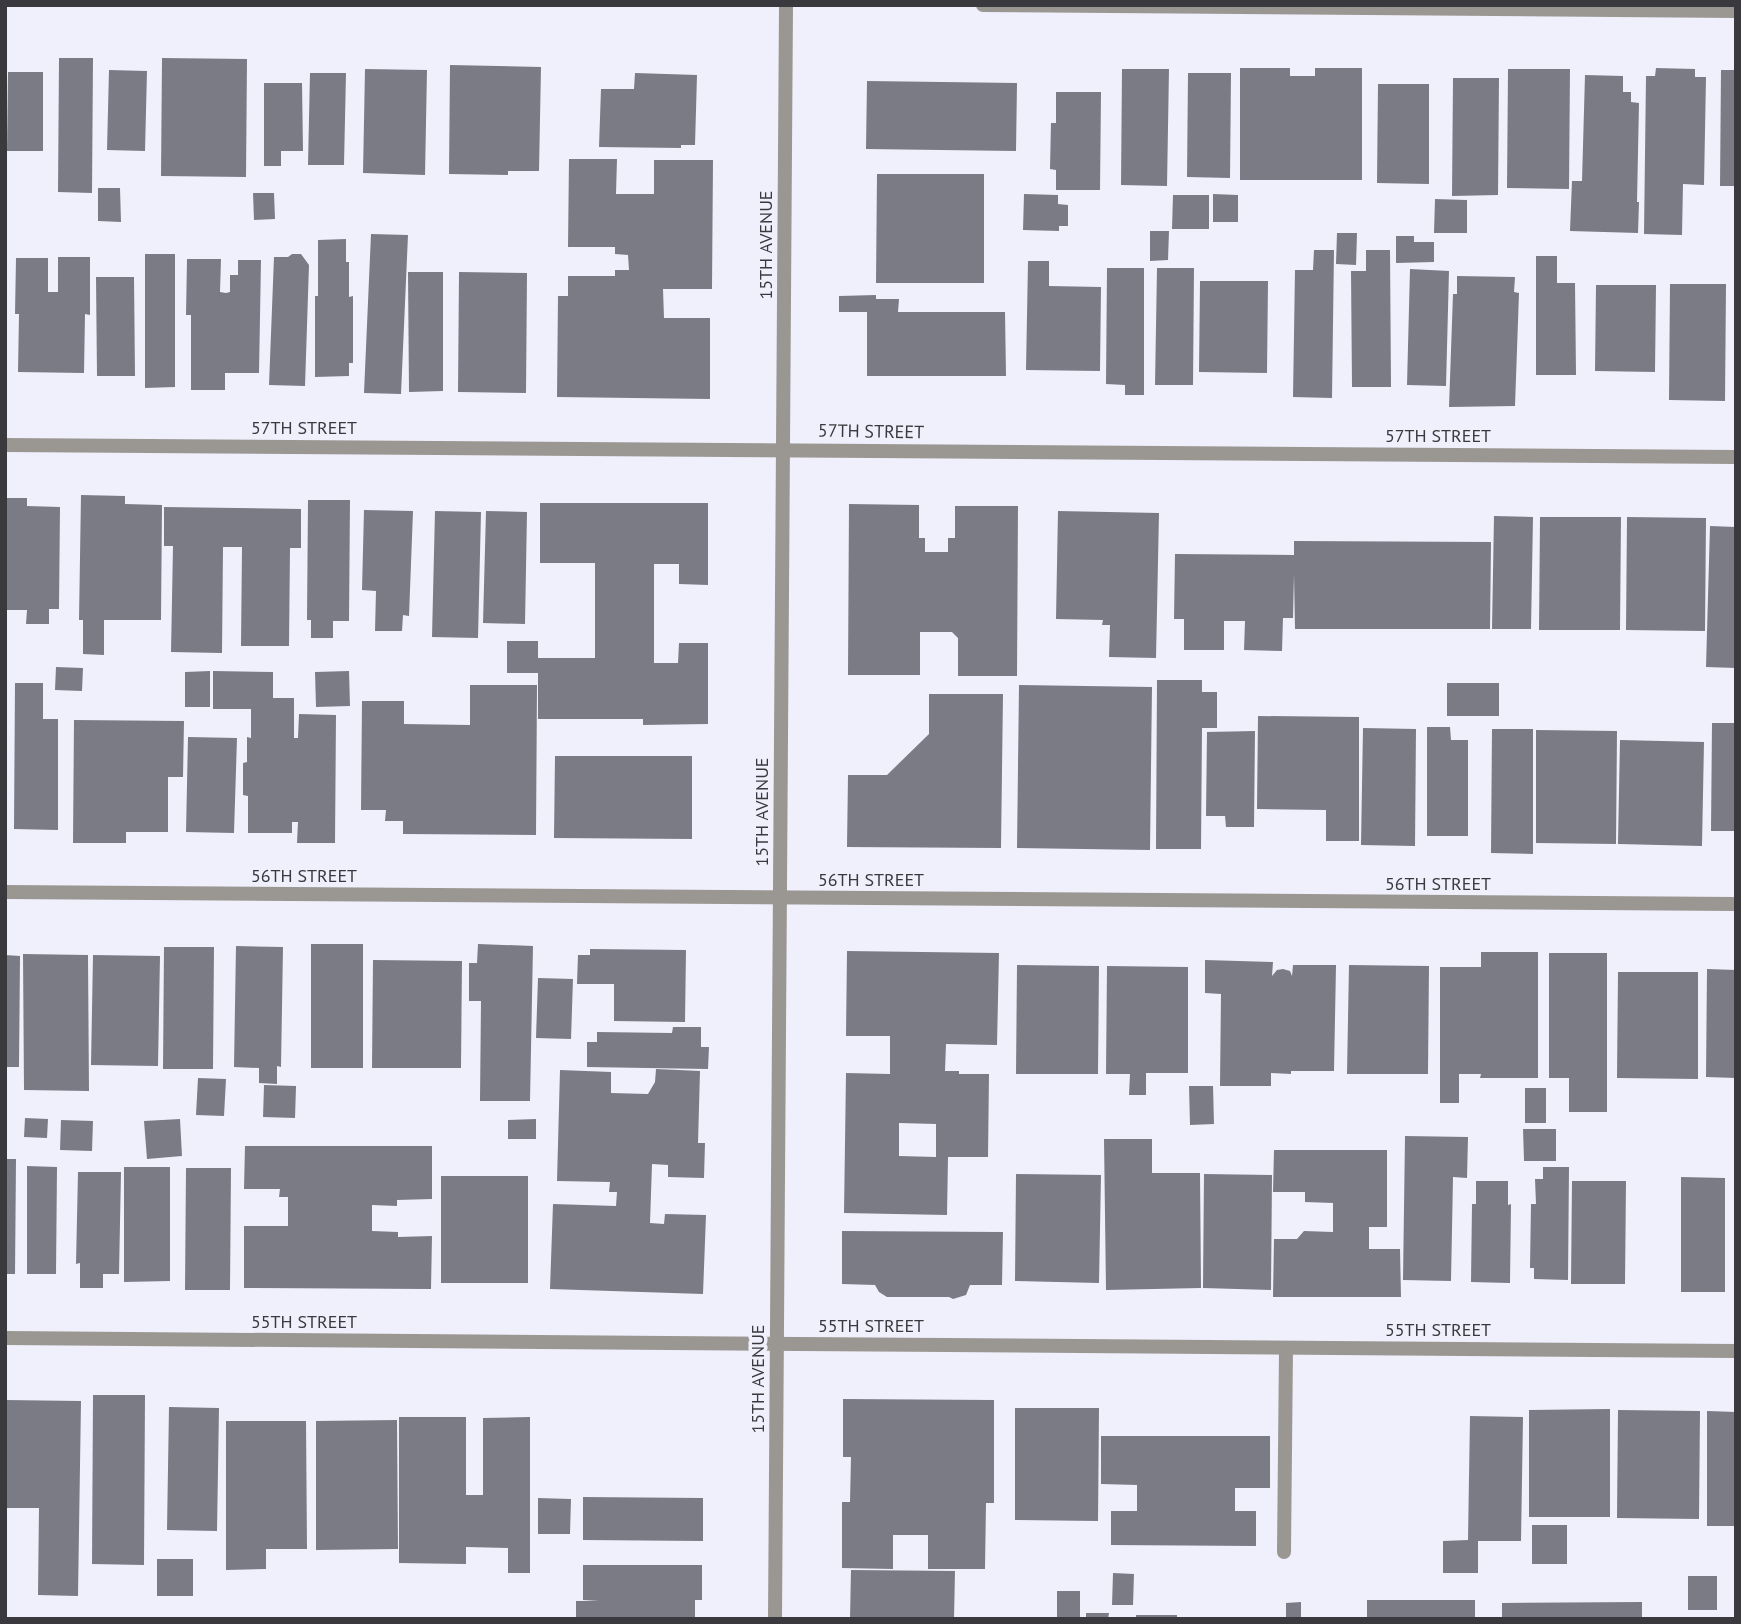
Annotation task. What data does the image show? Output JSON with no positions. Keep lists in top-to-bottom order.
{
  "streets": {
    "street": [
      "15TH AVENUE",
      "57TH STREET",
      "56TH STREET",
      "55TH STREET"
    ]
  },
  "crossings": [
    ["15TH AVENUE", "57TH STREET"],
    ["15TH AVENUE", "56TH STREET"],
    ["15TH AVENUE", "55TH STREET"]
  ]
}
